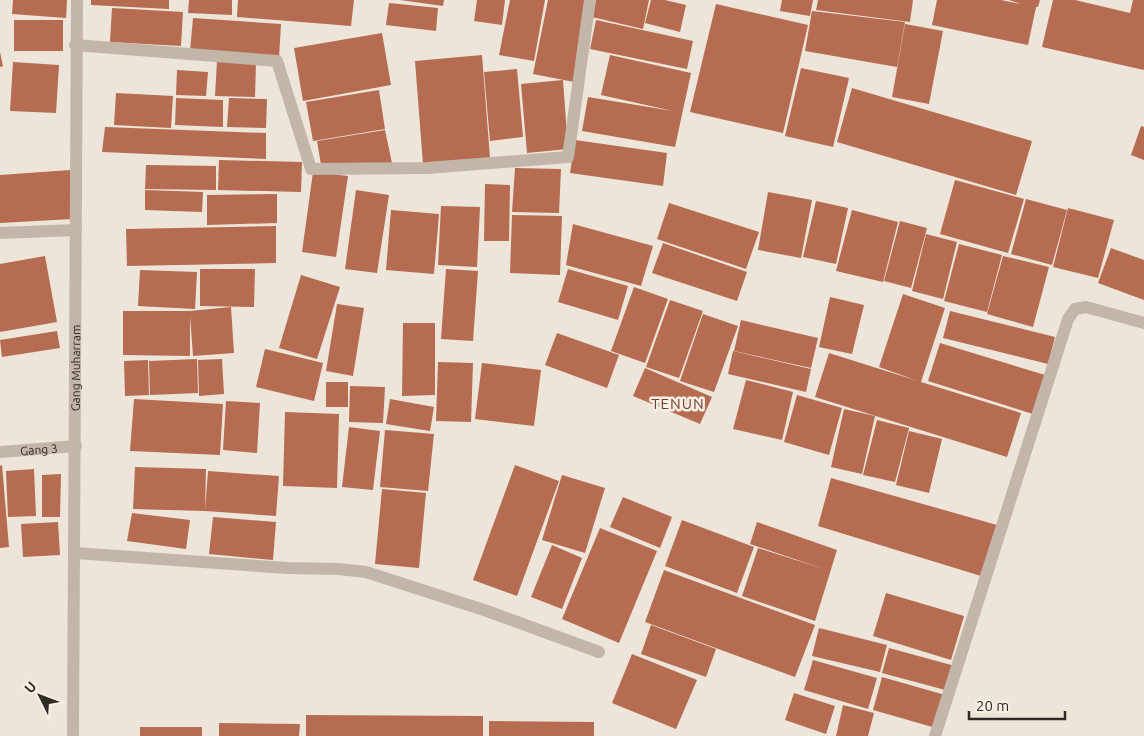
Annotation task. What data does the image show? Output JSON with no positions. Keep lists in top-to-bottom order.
{
  "streets": {
    "street": ["Gang Muharram", "Gang 3"]
  },
  "crossings": [
    ["Gang Muharram", "Gang 3"]
  ],
  "districts": ["TENUN"],
  "scale_bar": "20 m",
  "north": "top left"
}
